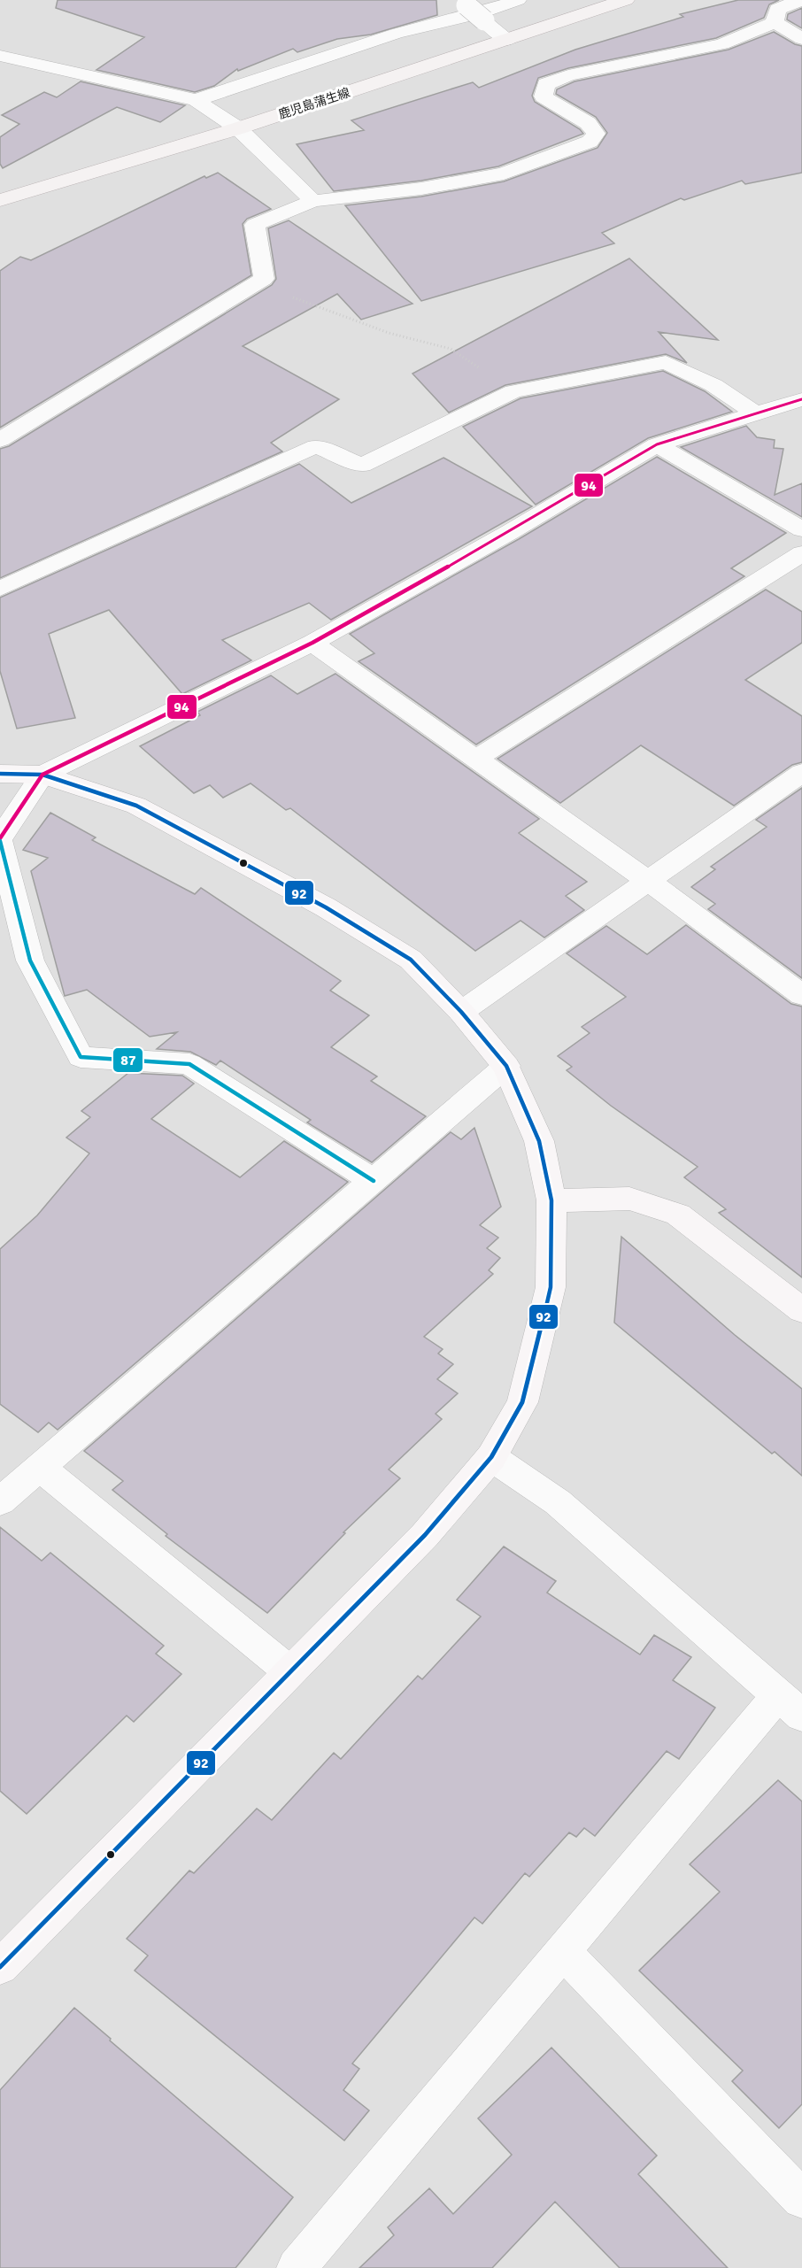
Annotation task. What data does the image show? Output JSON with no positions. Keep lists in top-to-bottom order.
{
  "streets": {
    "main road": ["鹿児島蒲生線"]
  },
  "lines": ["transit line 94", "transit line 92", "transit line 87"]
}
